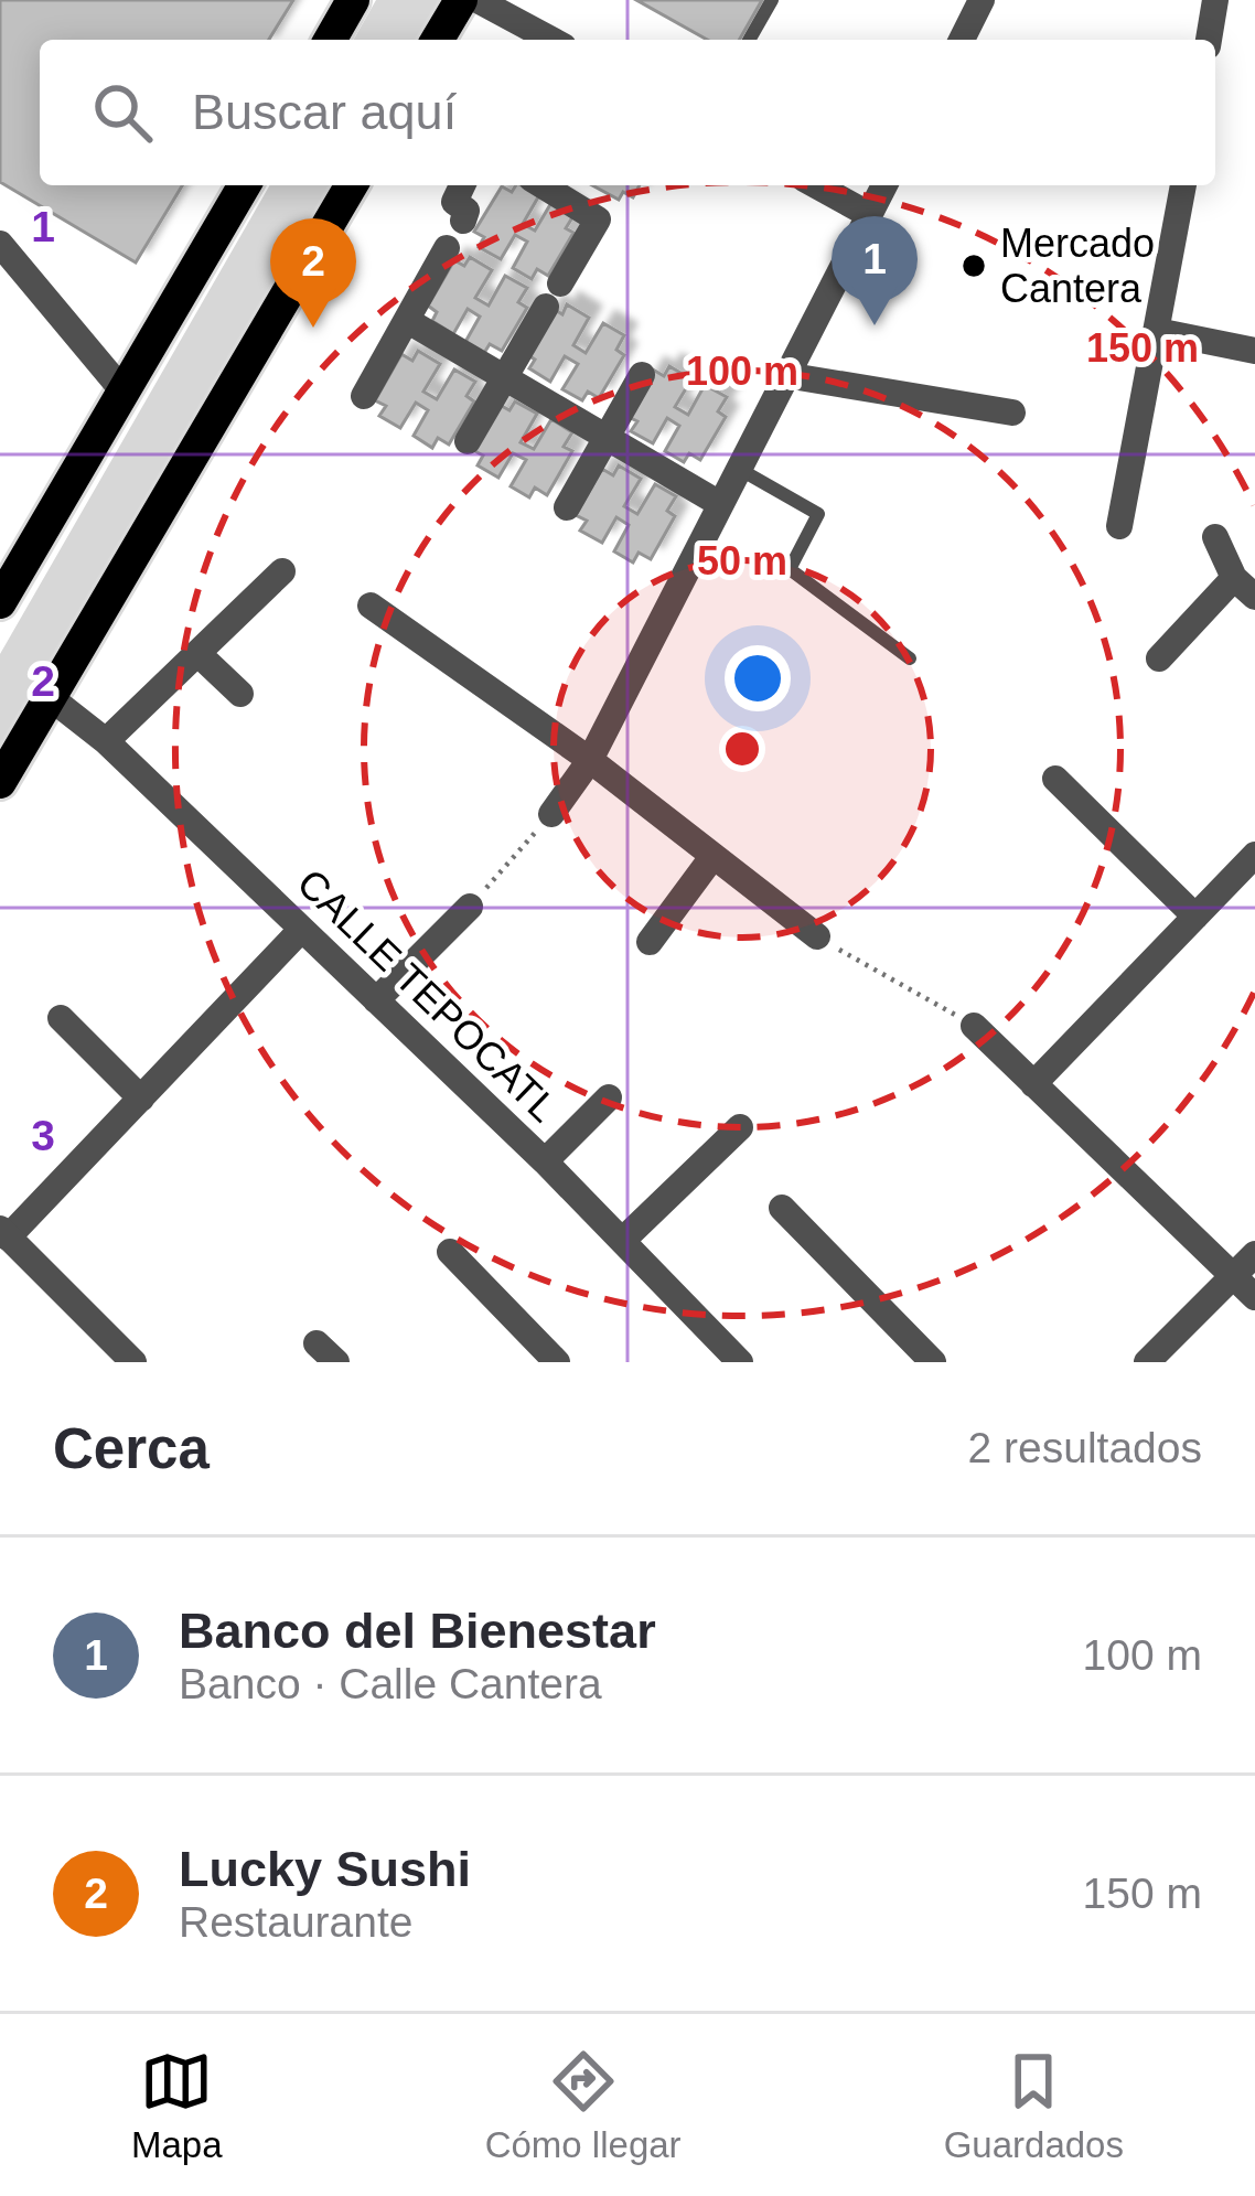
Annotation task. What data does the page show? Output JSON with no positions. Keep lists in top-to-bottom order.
{
  "streets": {
    "street": ["CALLE TEPOCATL"]
  },
  "places": ["Mercado Cantera"],
  "page": {
    "search": "Buscar aquí",
    "pins": ["1", "2"],
    "heading": ["Cerca", "2 resultados"],
    "list": [
      {
        "mark": "1",
        "name": "Banco del Bienestar",
        "note": "Banco · Calle Cantera",
        "value": "100 m"
      },
      {
        "mark": "2",
        "name": "Lucky Sushi",
        "note": "Restaurante",
        "value": "150 m"
      }
    ],
    "nav": ["Mapa", "Cómo llegar", "Guardados"]
  },
  "grid": {
    "rows": ["1", "2", "3"]
  },
  "rings": ["150 m", "100 m", "50 m"]
}
